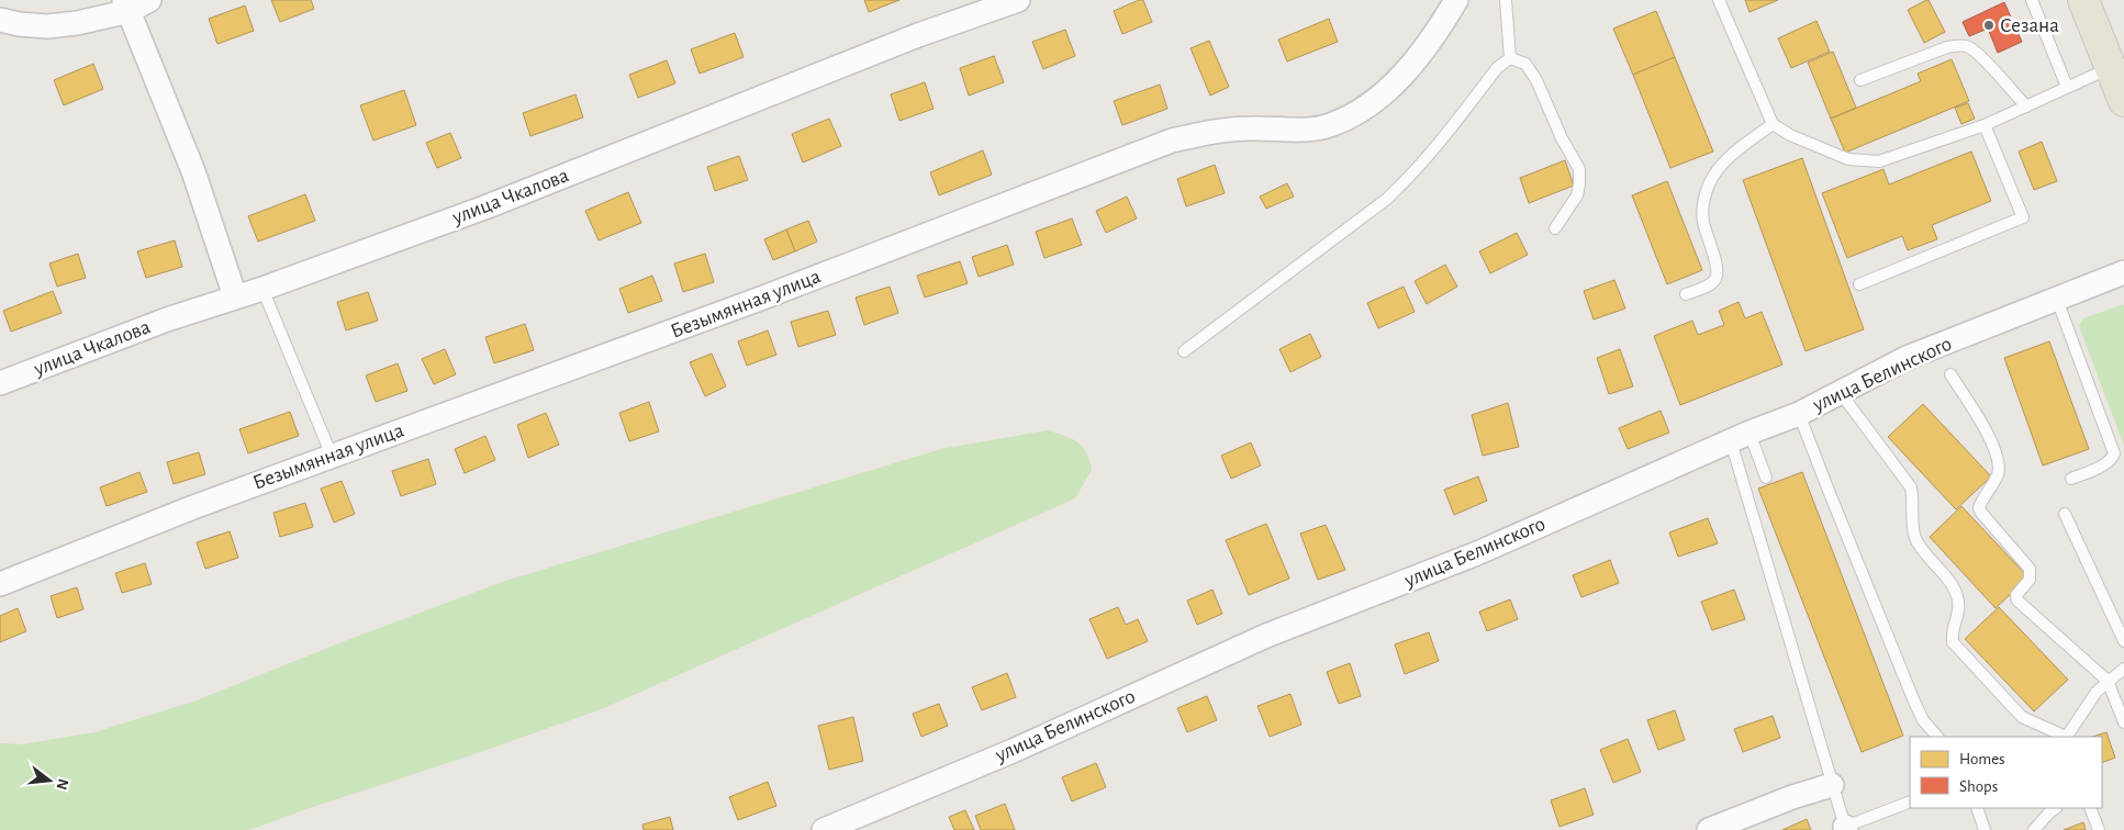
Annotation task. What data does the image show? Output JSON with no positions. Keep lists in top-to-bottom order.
{
  "streets": {
    "street": ["улица Чкалова", "Безымянная улица", "улица Белинского"]
  },
  "places": ["Сезана"],
  "legend": ["Homes", "Shops"],
  "north": "right"
}
